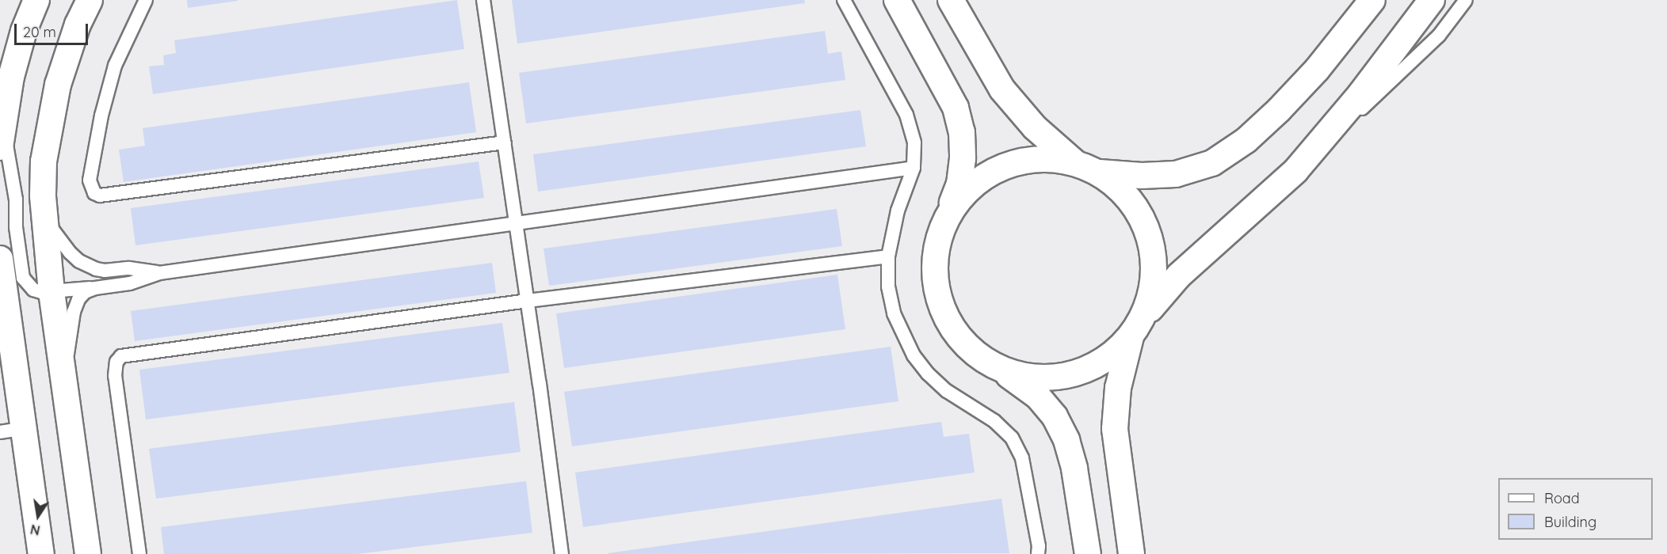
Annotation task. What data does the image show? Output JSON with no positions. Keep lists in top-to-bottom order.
{
  "legend": ["Road", "Building"],
  "scale_bar": "20 m",
  "north": "bottom"
}
